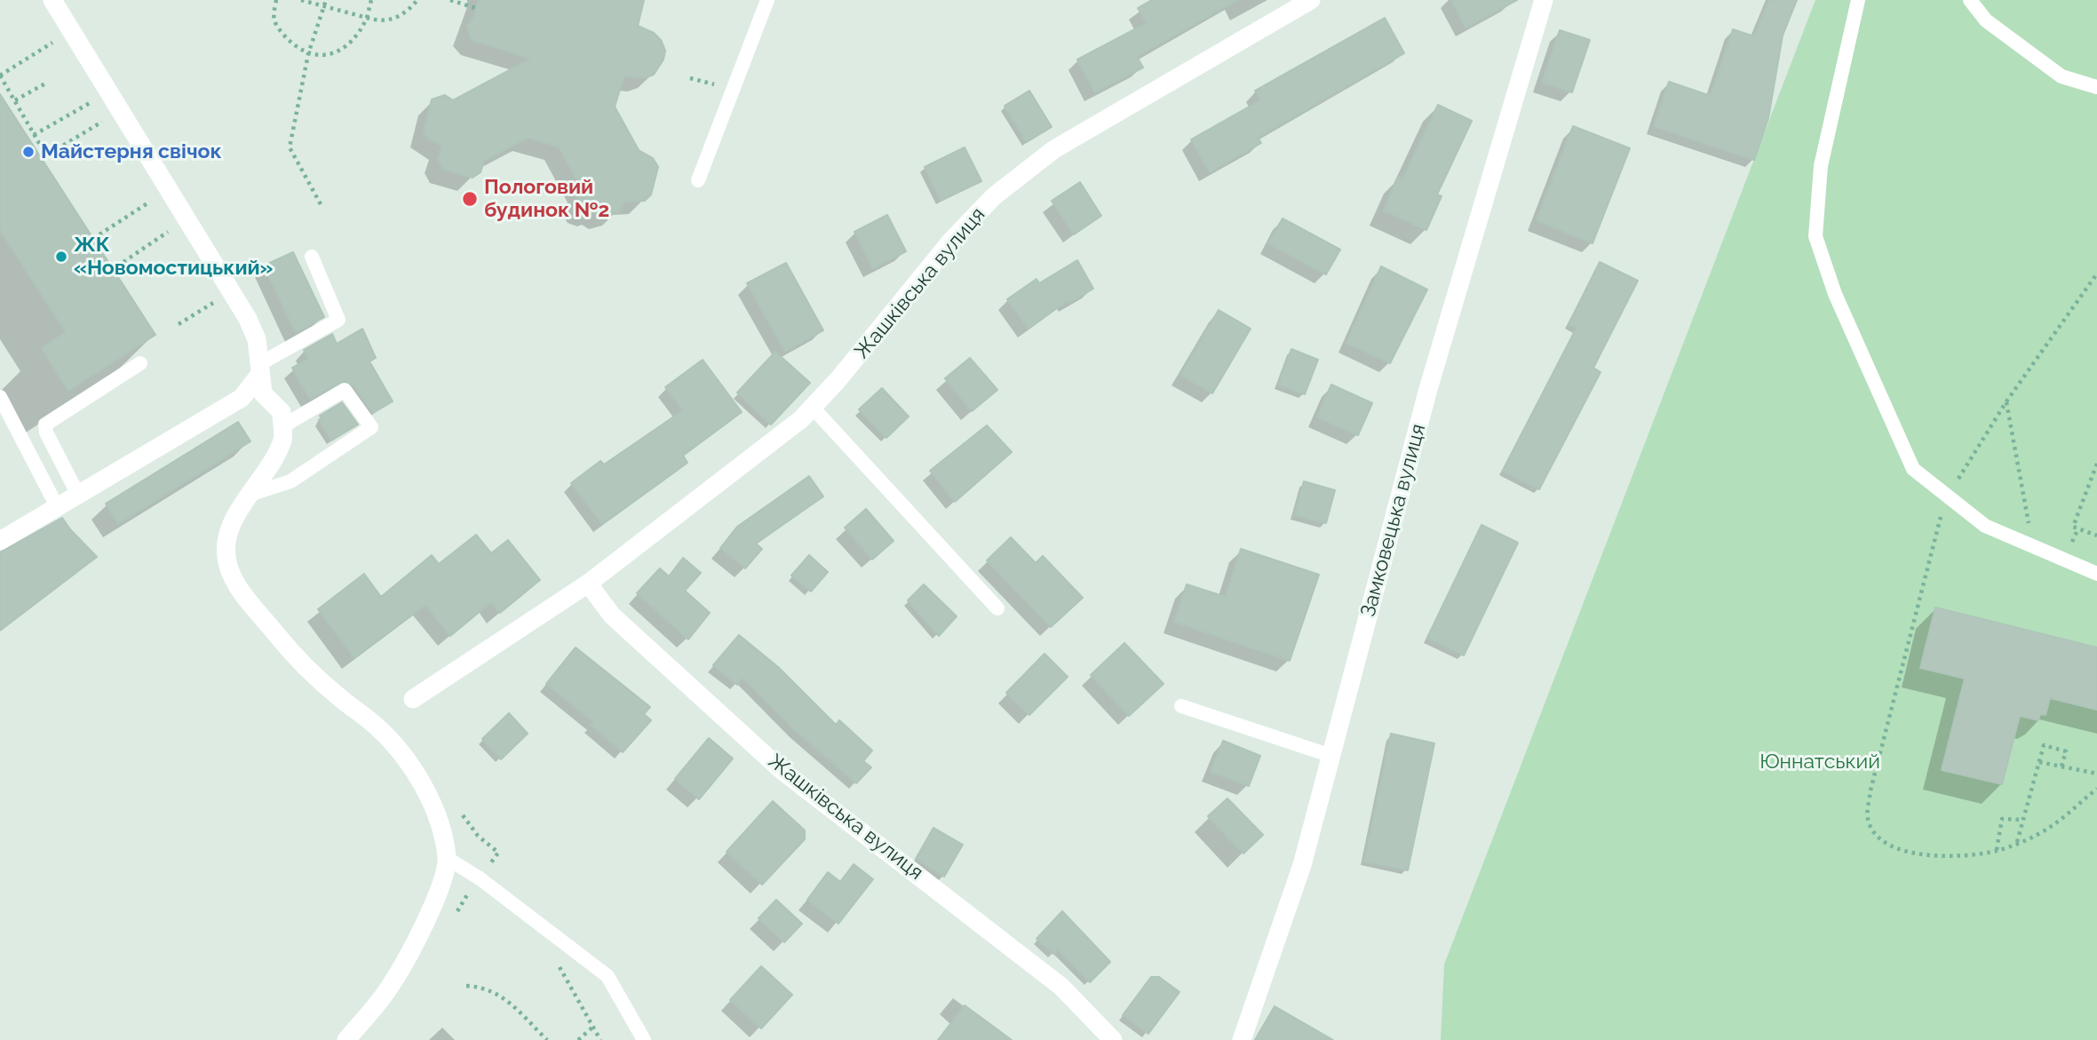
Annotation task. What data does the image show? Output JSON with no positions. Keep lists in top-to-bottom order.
{
  "streets": {
    "street": ["Жашківська вулиця", "Замковецька вулиця"]
  },
  "parks": ["Юннатський"],
  "places": ["Майстерня свічок", "Пологовий будинок №2", "ЖК «Новомостицький»"]
}
